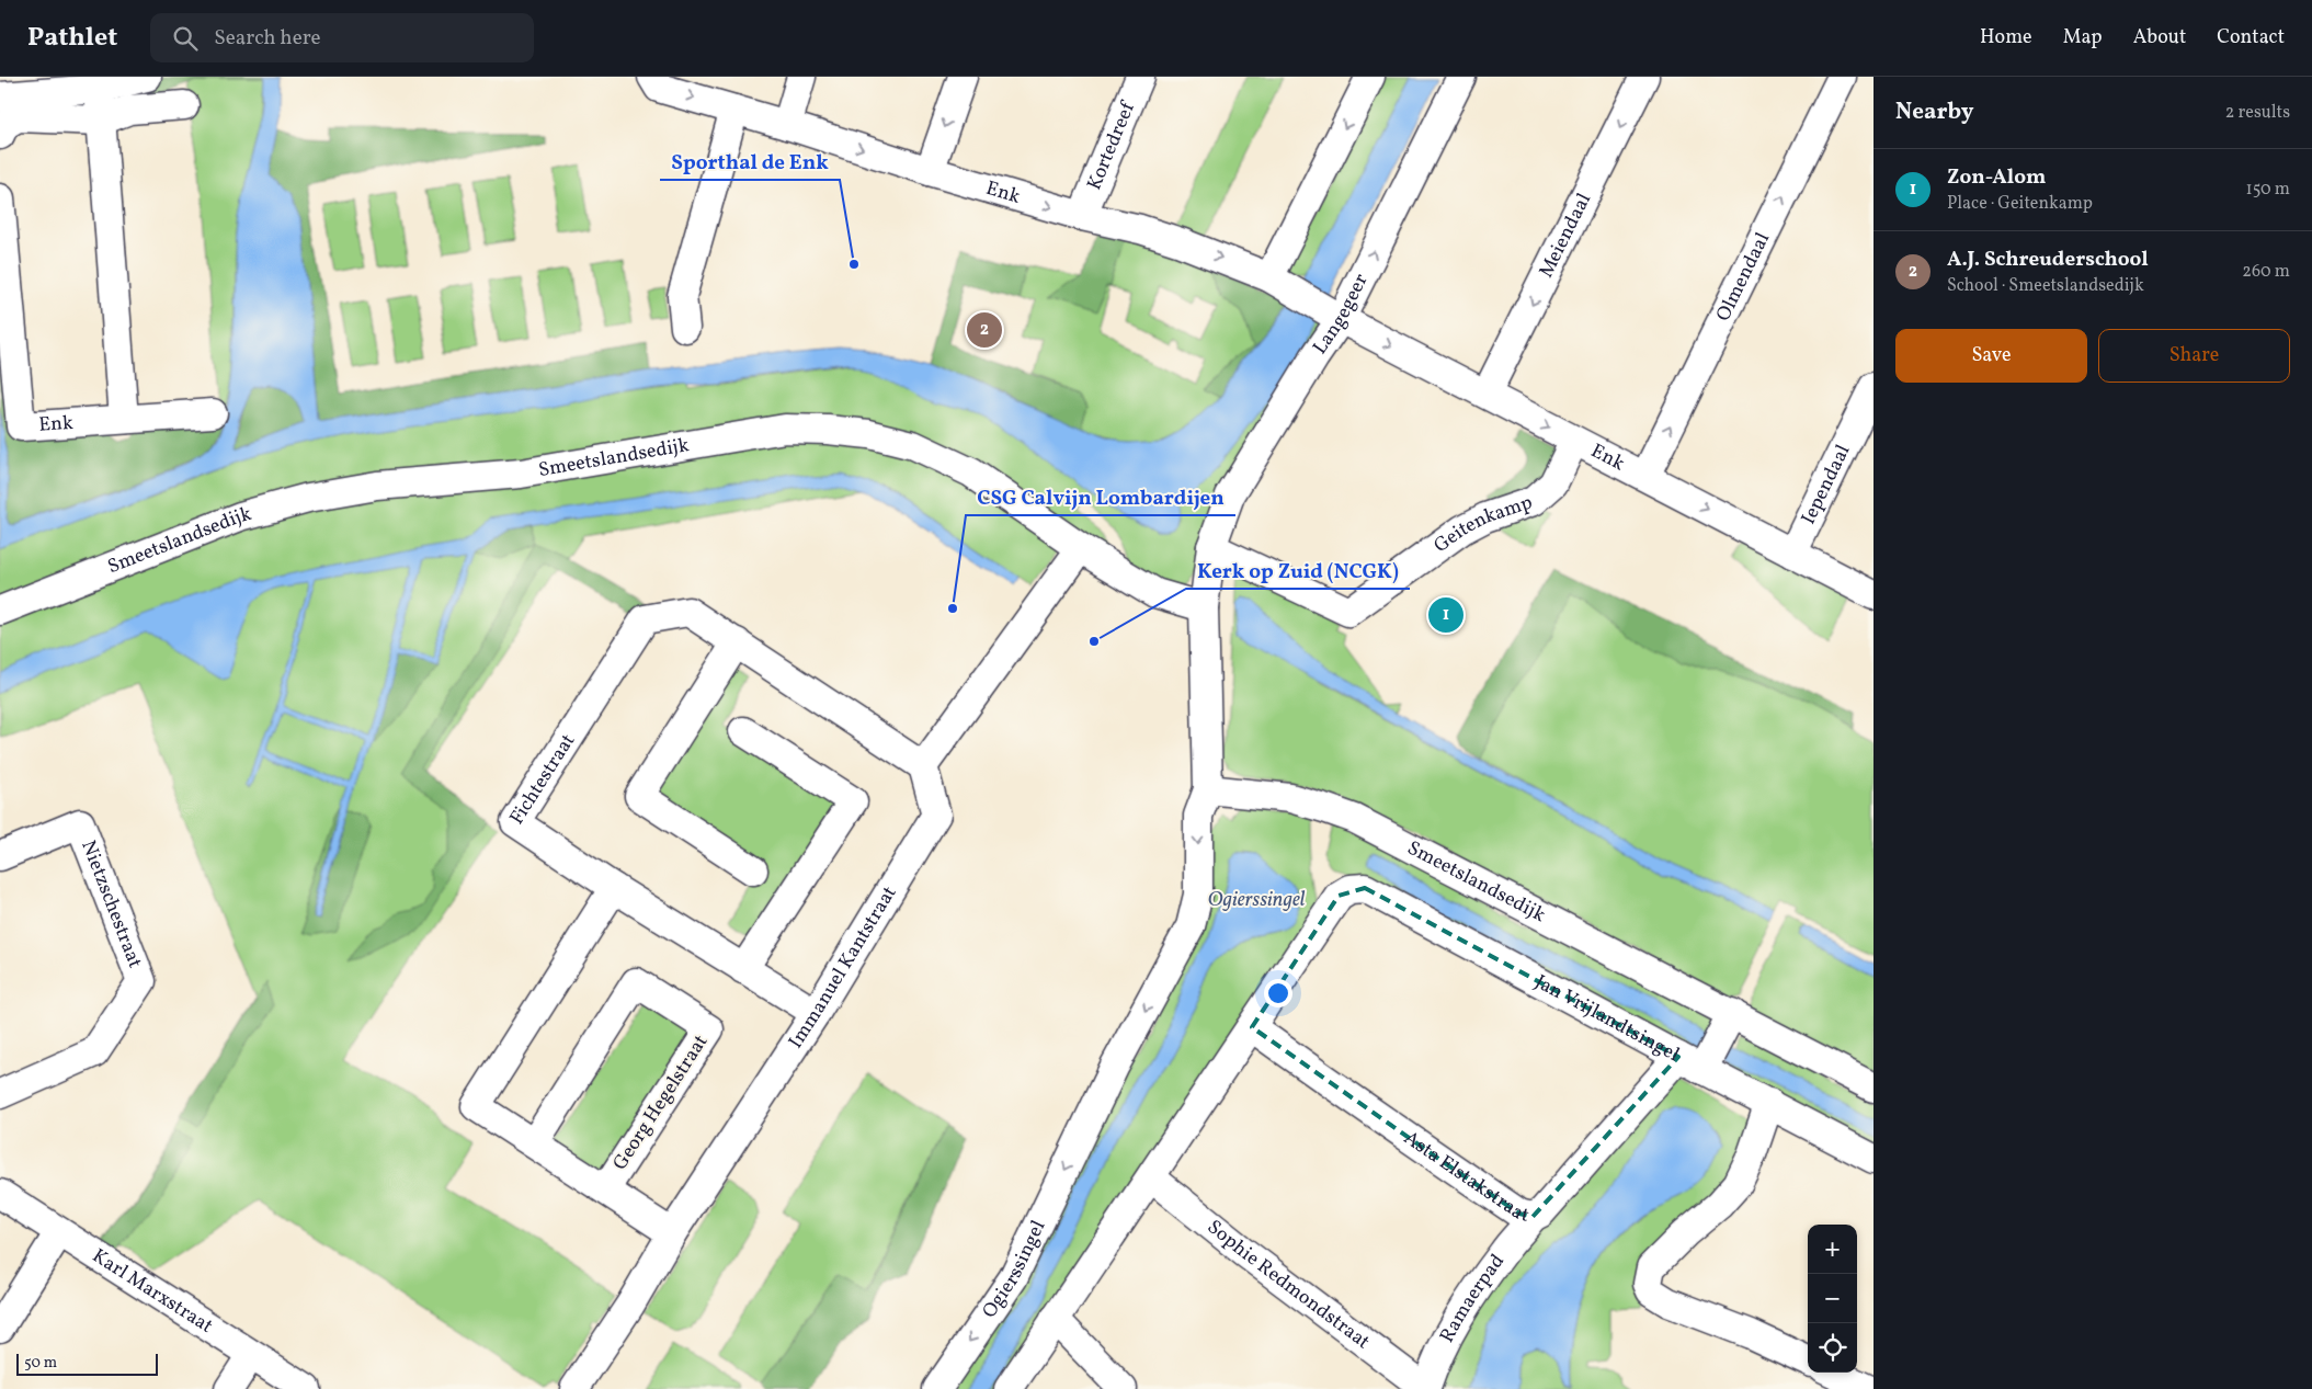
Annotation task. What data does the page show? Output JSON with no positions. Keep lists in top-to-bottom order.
{
  "streets": {
    "street": [
      "Kortedreef",
      "Enk",
      "Meiendaal",
      "Olmendaal",
      "Langegeer",
      "Smeetslandsedijk",
      "Iependaal",
      "Geitenkamp",
      "Fichtestraat",
      "Nietzschestraat",
      "Immanuel Kantstraat",
      "Jan Vrijlandtsingel",
      "Georg Hegelstraat",
      "Asta Elstakstraat",
      "Ogierssingel",
      "Sophie Redmondstraat",
      "Karl Marxstraat",
      "Ramaerpad"
    ]
  },
  "crossings": [
    ["Kortedreef", "Enk"],
    ["Enk", "Meiendaal"],
    ["Enk", "Olmendaal"],
    ["Enk", "Langegeer"],
    ["Enk", "Iependaal"],
    ["Enk", "Geitenkamp"],
    ["Langegeer", "Geitenkamp"],
    ["Langegeer", "Ogierssingel"],
    ["Smeetslandsedijk", "Ogierssingel"],
    ["Geitenkamp", "Ogierssingel"],
    ["Fichtestraat", "Immanuel Kantstraat"],
    ["Fichtestraat", "Georg Hegelstraat"],
    ["Immanuel Kantstraat", "Georg Hegelstraat"],
    ["Jan Vrijlandtsingel", "Asta Elstakstraat"],
    ["Asta Elstakstraat", "Ramaerpad"],
    ["Sophie Redmondstraat", "Ramaerpad"]
  ],
  "one_way": ["Enk", "Olmendaal"],
  "water": ["Ogierssingel"],
  "places": ["Sporthal de Enk", "CSG Calvijn Lombardijen", "Kerk op Zuid (NCGK)"],
  "scale_bar": "50 m",
  "page": {
    "header": "Pathlet",
    "search": "Search here",
    "nav": [
      "Home",
      "Map",
      "About",
      "Contact"
    ],
    "heading": ["Nearby", "2 results"],
    "list": [
      {
        "mark": "1",
        "name": "Zon-Alom",
        "note": "Place · Geitenkamp",
        "value": "150 m"
      },
      {
        "mark": "2",
        "name": "A.J. Schreuderschool",
        "note": "School · Smeetslandsedijk",
        "value": "260 m"
      }
    ],
    "pins": ["2", "1"],
    "buttons": ["Save", "Share"],
    "map_buttons": ["+", "−"],
    "scale": "50 m"
  }
}
